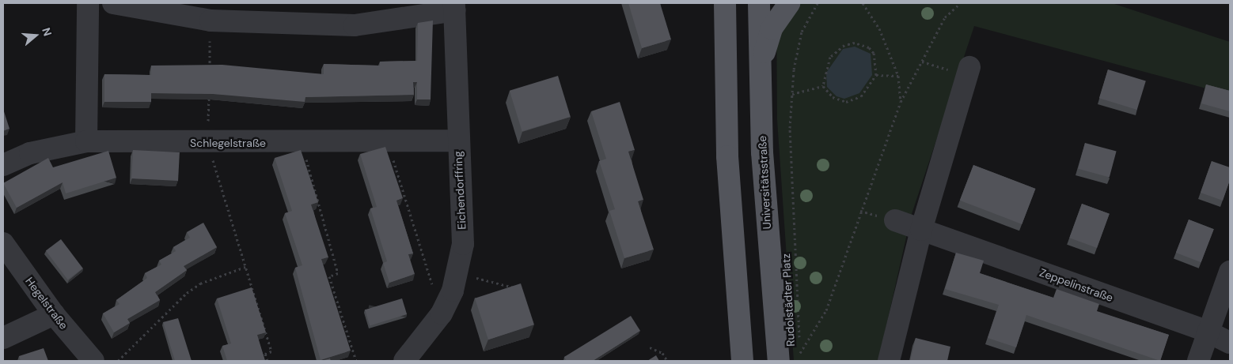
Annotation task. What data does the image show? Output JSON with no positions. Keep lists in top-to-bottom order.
{
  "streets": {
    "main road": ["Universitätsstraße"],
    "street": [
      "Schlegelstraße",
      "Eichendorffring",
      "Zeppelinstraße",
      "Hegelstraße"
    ],
    "path": ["Rudolstädter Platz"]
  },
  "crossings": [
    ["Schlegelstraße", "Eichendorffring"]
  ],
  "north": "right"
}
